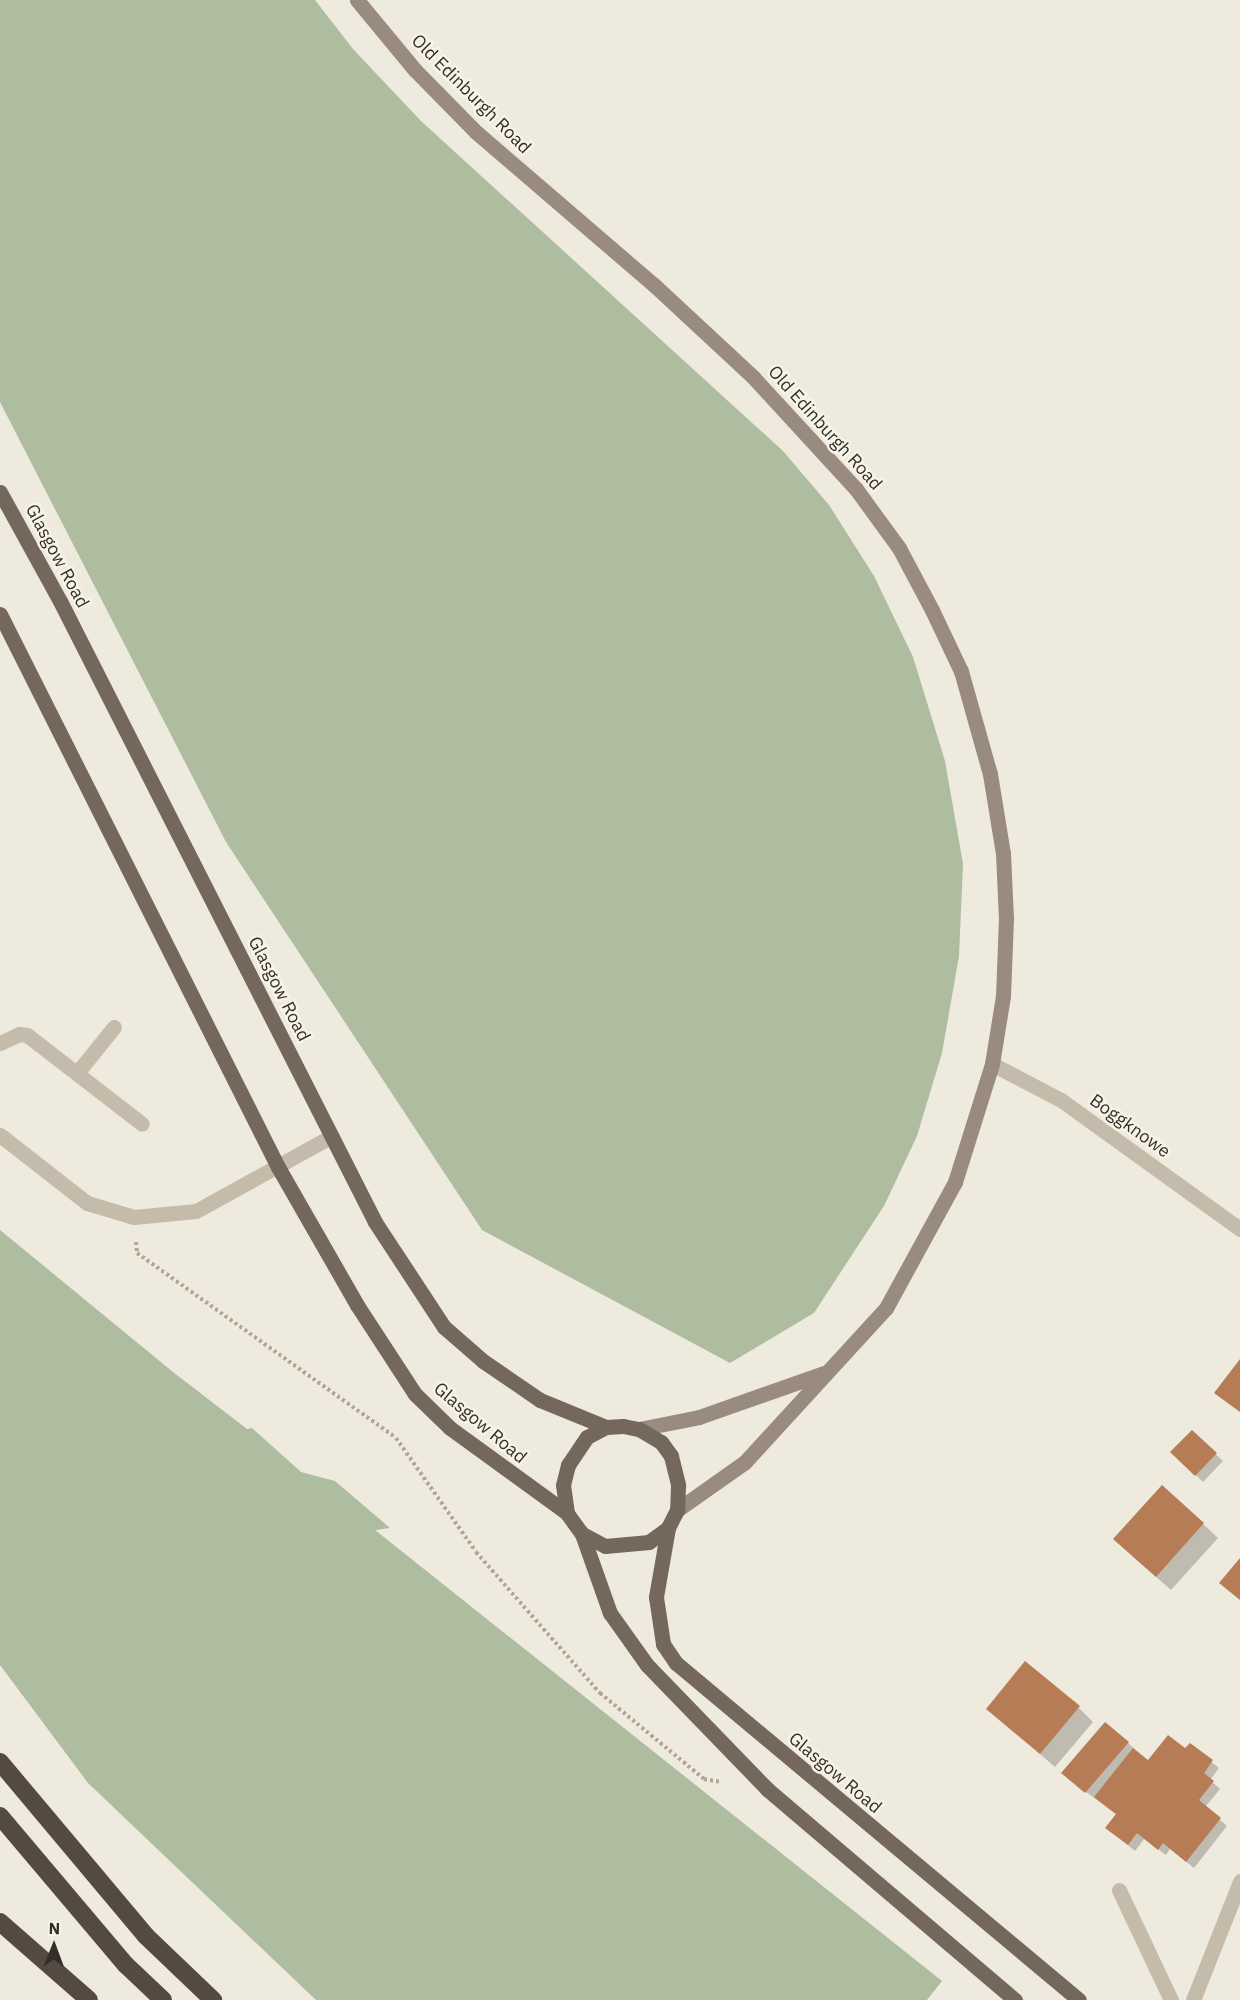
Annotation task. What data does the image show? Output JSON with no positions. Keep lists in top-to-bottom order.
{
  "streets": {
    "main road": ["Old Edinburgh Road", "Glasgow Road"],
    "street": ["Boggknowe"]
  },
  "crossings": [
    ["Old Edinburgh Road", "Glasgow Road"],
    ["Old Edinburgh Road", "Boggknowe"]
  ],
  "north": "top"
}
